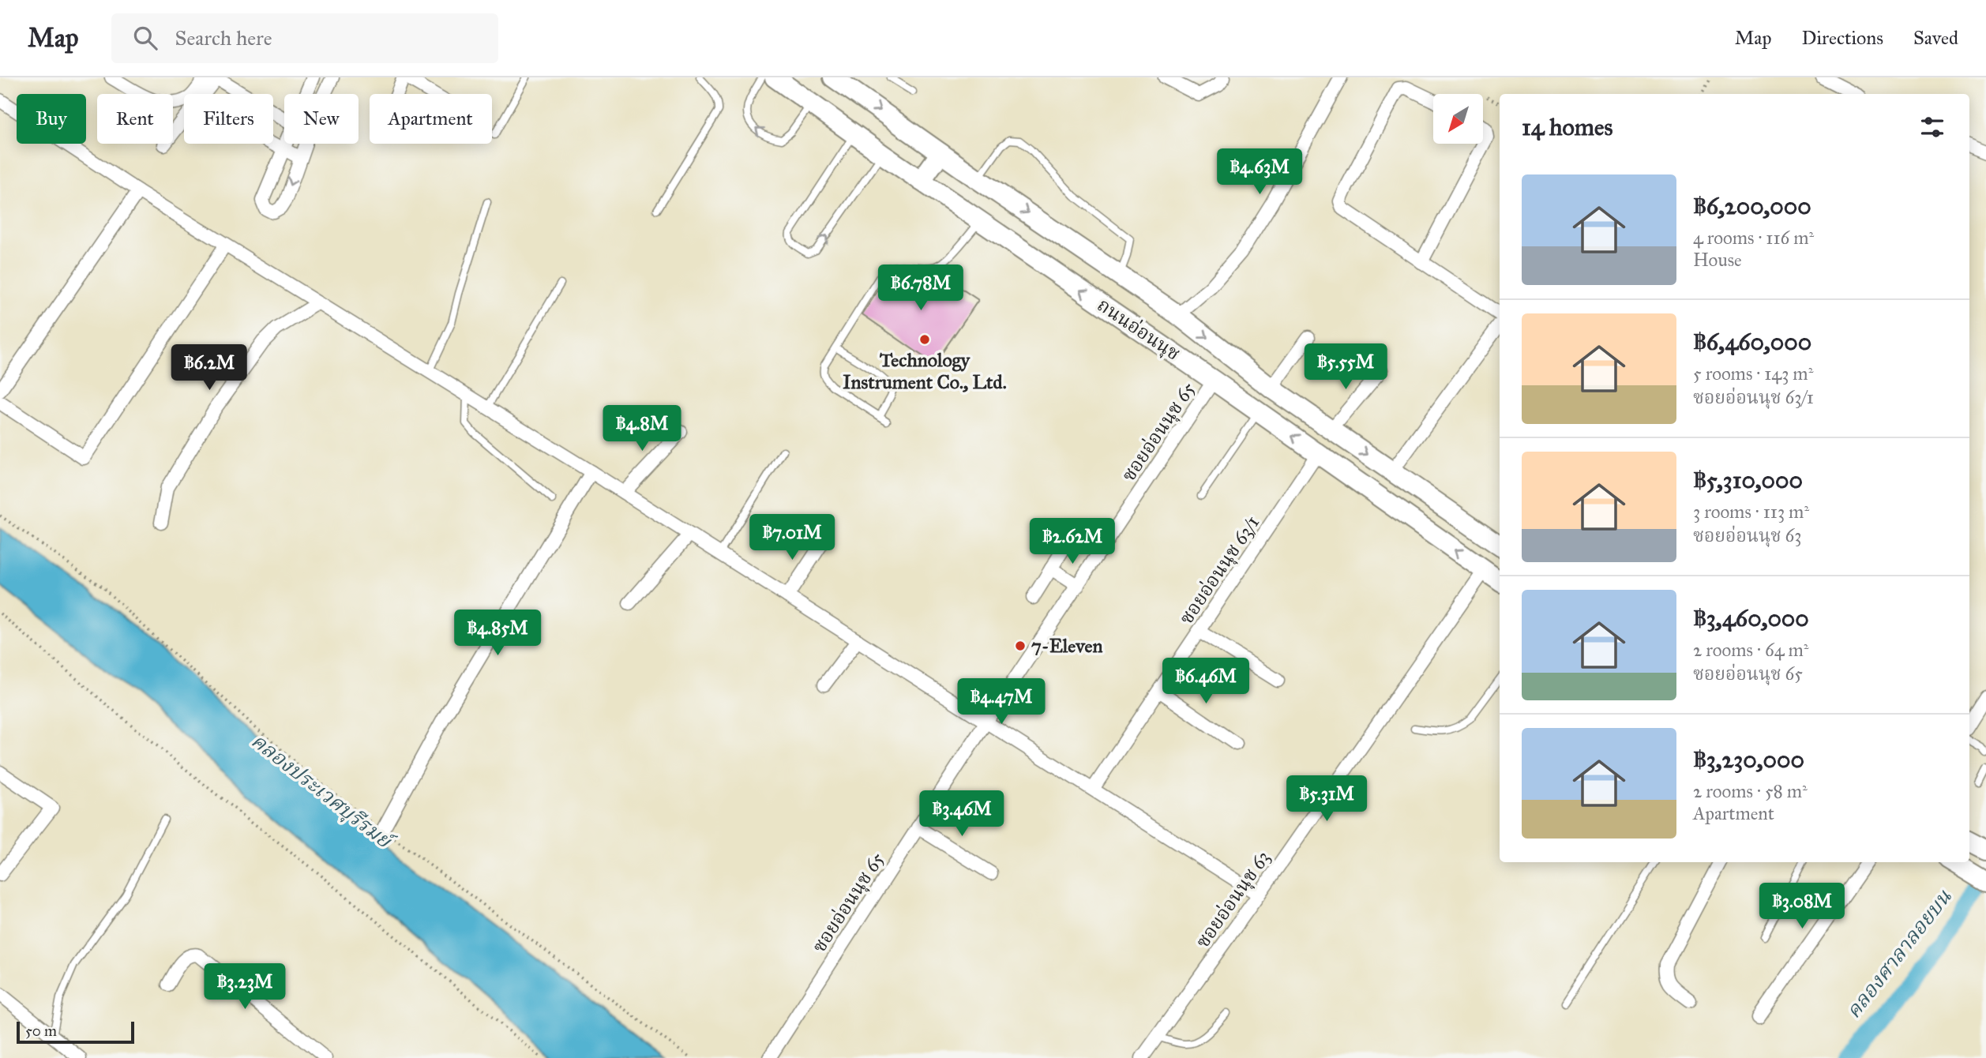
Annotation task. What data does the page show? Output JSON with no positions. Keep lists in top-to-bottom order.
{
  "streets": {
    "main road": ["ถนนอ่อนนุช"],
    "street": ["ซอยอ่อนนุช 65", "ซอยอ่อนนุช 63/1", "ซอยอ่อนนุช 63"]
  },
  "crossings": [
    ["ถนนอ่อนนุช", "ซอยอ่อนนุช 65"],
    ["ถนนอ่อนนุช", "ซอยอ่อนนุช 63/1"],
    ["ถนนอ่อนนุช", "ซอยอ่อนนุช 63"]
  ],
  "water": ["คลองประเวศบุรีรมย์", "คลองศาลาลอยบน"],
  "places": ["Technology Instrument Co., Ltd.", "7-Eleven"],
  "scale_bar": "50 m",
  "north": "bottom left",
  "page": {
    "header": "Map",
    "search": "Search here",
    "nav": ["Map", "Directions", "Saved"],
    "chip": [
      "Buy",
      "Rent",
      "Filters",
      "New",
      "Apartment"
    ],
    "heading": "14 homes",
    "price": [
      "฿4.63M",
      "฿6.78M",
      "฿5.55M",
      "฿6.2M",
      "฿4.8M",
      "฿7.01M",
      "฿2.62M",
      "฿4.85M",
      "฿6.46M",
      "฿4.47M",
      "฿5.31M",
      "฿3.46M",
      "฿3.08M",
      "฿3.23M"
    ],
    "list": [
      {
        "name": "฿6,200,000",
        "note": "4 rooms · 116 m² · House"
      },
      {
        "name": "฿6,460,000",
        "note": "5 rooms · 143 m² · ซอยอ่อนนุช 63/1"
      },
      {
        "name": "฿5,310,000",
        "note": "3 rooms · 113 m² · ซอยอ่อนนุช 63"
      },
      {
        "name": "฿3,460,000",
        "note": "2 rooms · 64 m² · ซอยอ่อนนุช 65"
      },
      {
        "name": "฿3,230,000",
        "note": "2 rooms · 58 m² · Apartment"
      }
    ],
    "scale": "50 m"
  }
}
